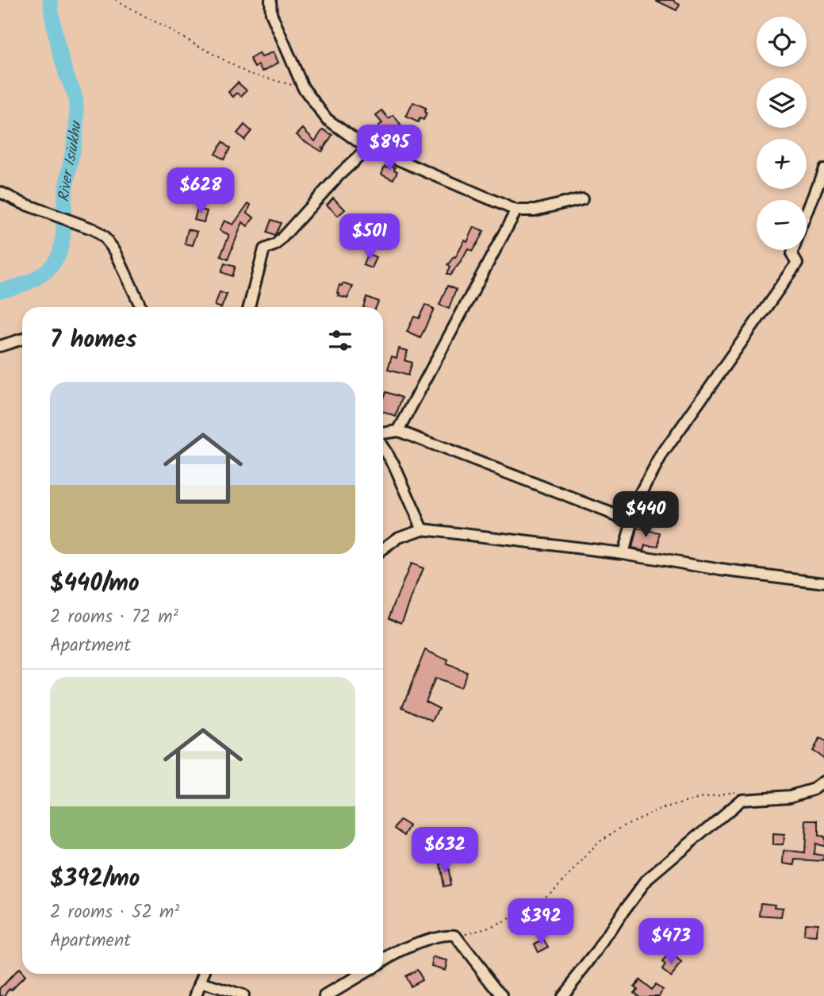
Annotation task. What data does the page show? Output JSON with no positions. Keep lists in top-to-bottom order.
{
  "water": ["River Isiukhu"],
  "page": {
    "map_buttons": ["+", "−"],
    "price": [
      "$895",
      "$628",
      "$501",
      "$440",
      "$632",
      "$392",
      "$473"
    ],
    "heading": "7 homes",
    "list": [
      {
        "name": "$440/mo",
        "note": "2 rooms · 72 m² · Apartment"
      },
      {
        "name": "$392/mo",
        "note": "2 rooms · 52 m² · Apartment"
      }
    ]
  }
}
